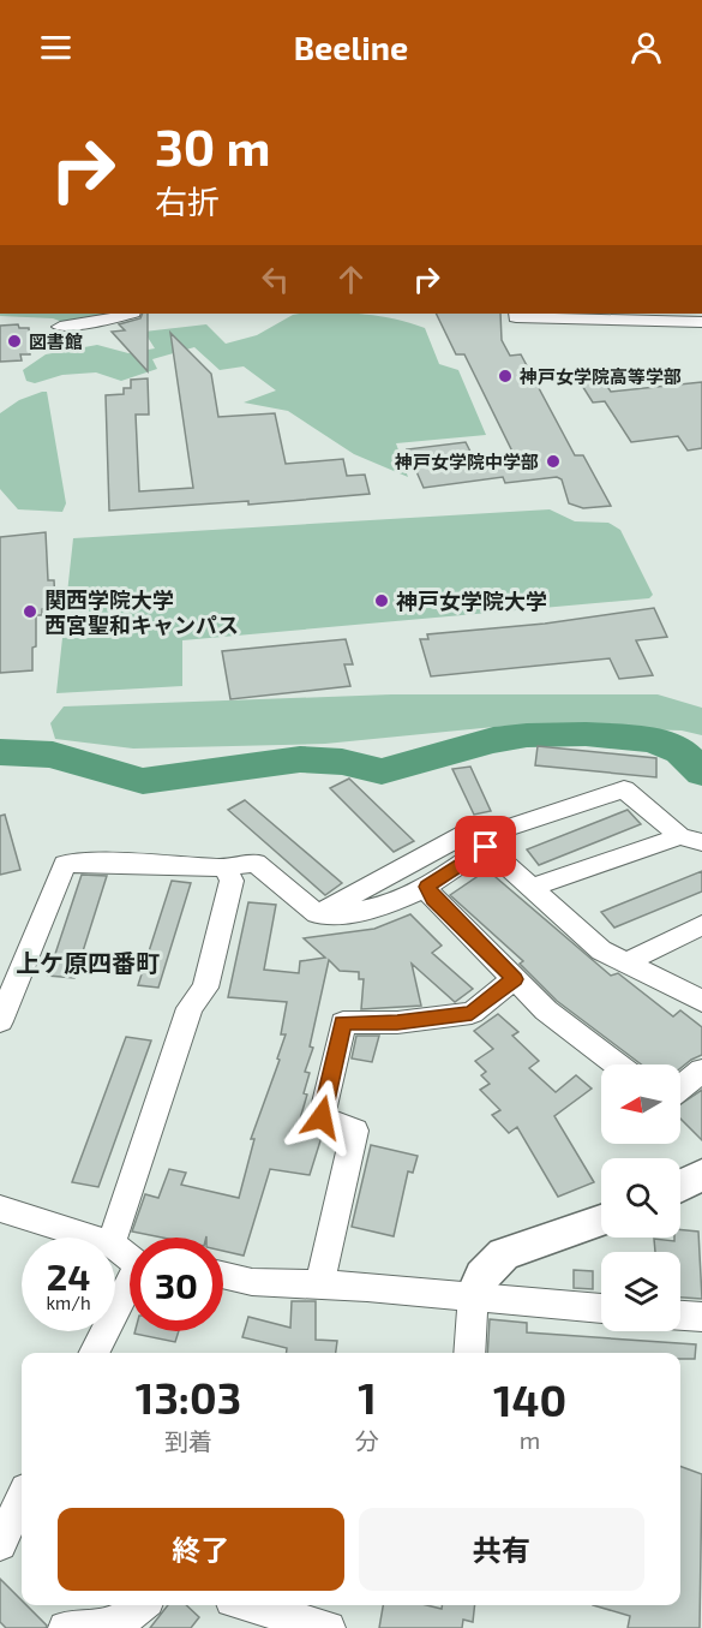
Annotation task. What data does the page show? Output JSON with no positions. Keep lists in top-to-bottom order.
{
  "districts": ["上ケ原四番町"],
  "places": [
    "図書館",
    "神戸女学院高等学部",
    "神戸女学院中学部",
    "神戸女学院大学",
    "関西学院大学 西宮聖和キャンパス"
  ],
  "north": "left",
  "page": {
    "header": "Beeline",
    "turn": ["30 m", "右折"],
    "speed": "24 km/h",
    "limit": "30",
    "eta": [
      "13:03",
      "到着",
      "1",
      "分",
      "140",
      "m"
    ],
    "buttons": ["終了", "共有"]
  }
}
